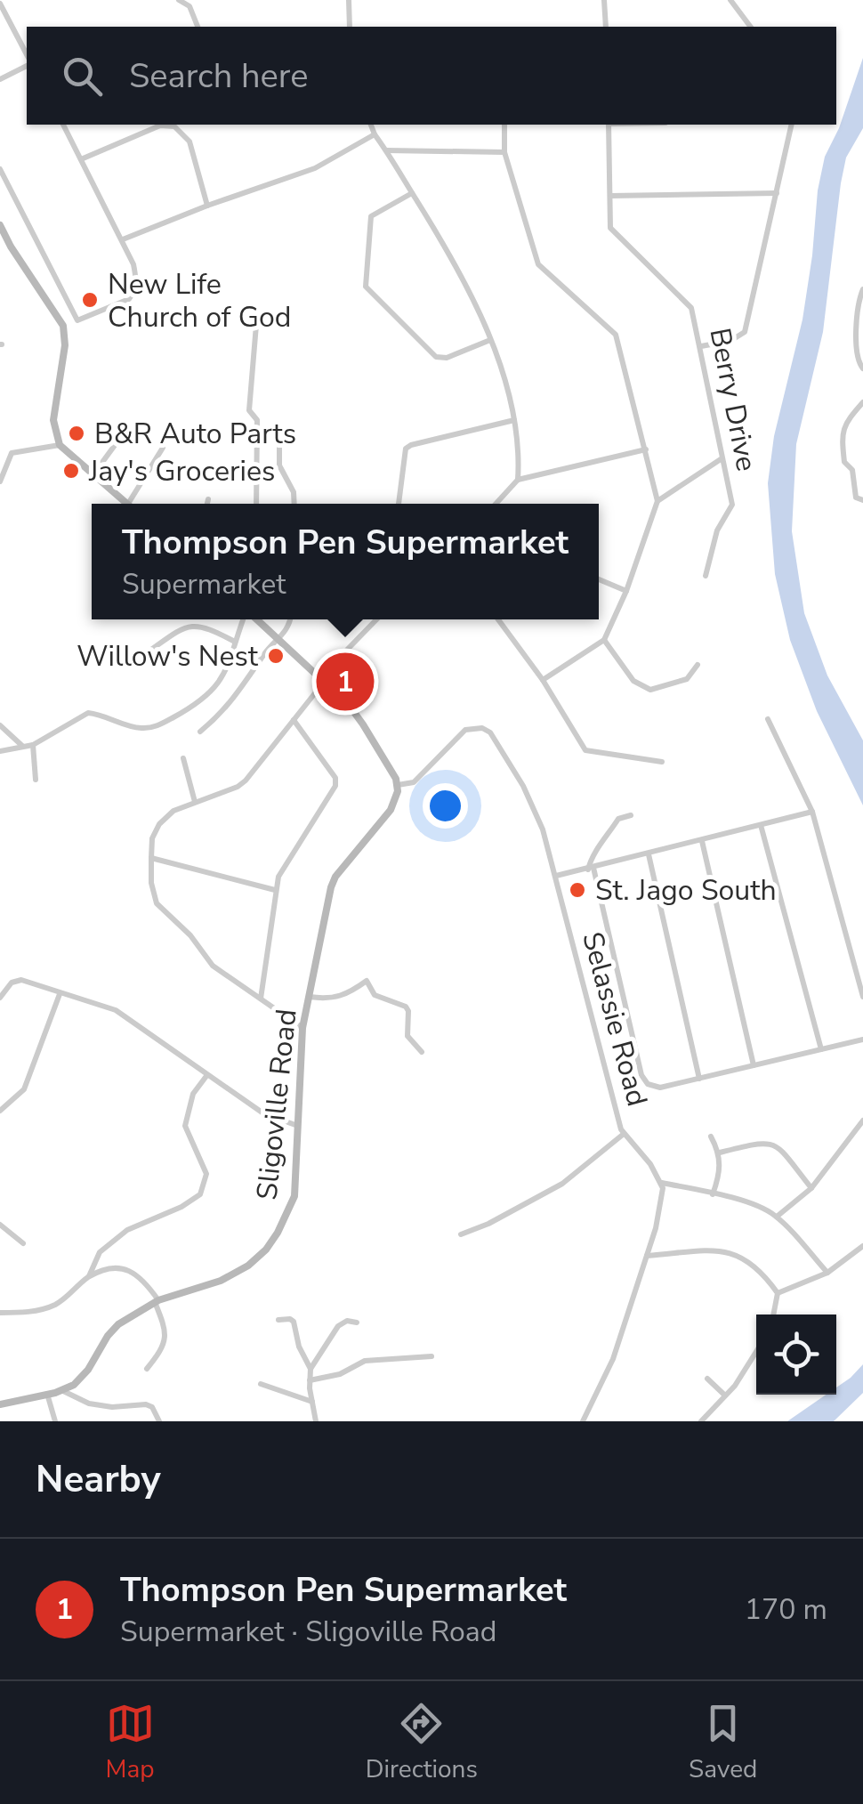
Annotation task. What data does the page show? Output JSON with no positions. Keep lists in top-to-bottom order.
{
  "streets": {
    "street": ["Berry Drive", "Selassie Road", "Sligoville Road"]
  },
  "crossings": [
    ["Selassie Road", "Sligoville Road"]
  ],
  "places": [
    "New Life Church of God",
    "B&R Auto Parts",
    "Jay's Groceries",
    "Willow's Nest",
    "St. Jago South"
  ],
  "page": {
    "search": "Search here",
    "popup": ["Thompson Pen Supermarket", "Supermarket"],
    "pins": "1",
    "heading": "Nearby",
    "list": [
      {
        "mark": "1",
        "name": "Thompson Pen Supermarket",
        "note": "Supermarket · Sligoville Road",
        "value": "170 m"
      }
    ],
    "nav": ["Map", "Directions", "Saved"]
  }
}
